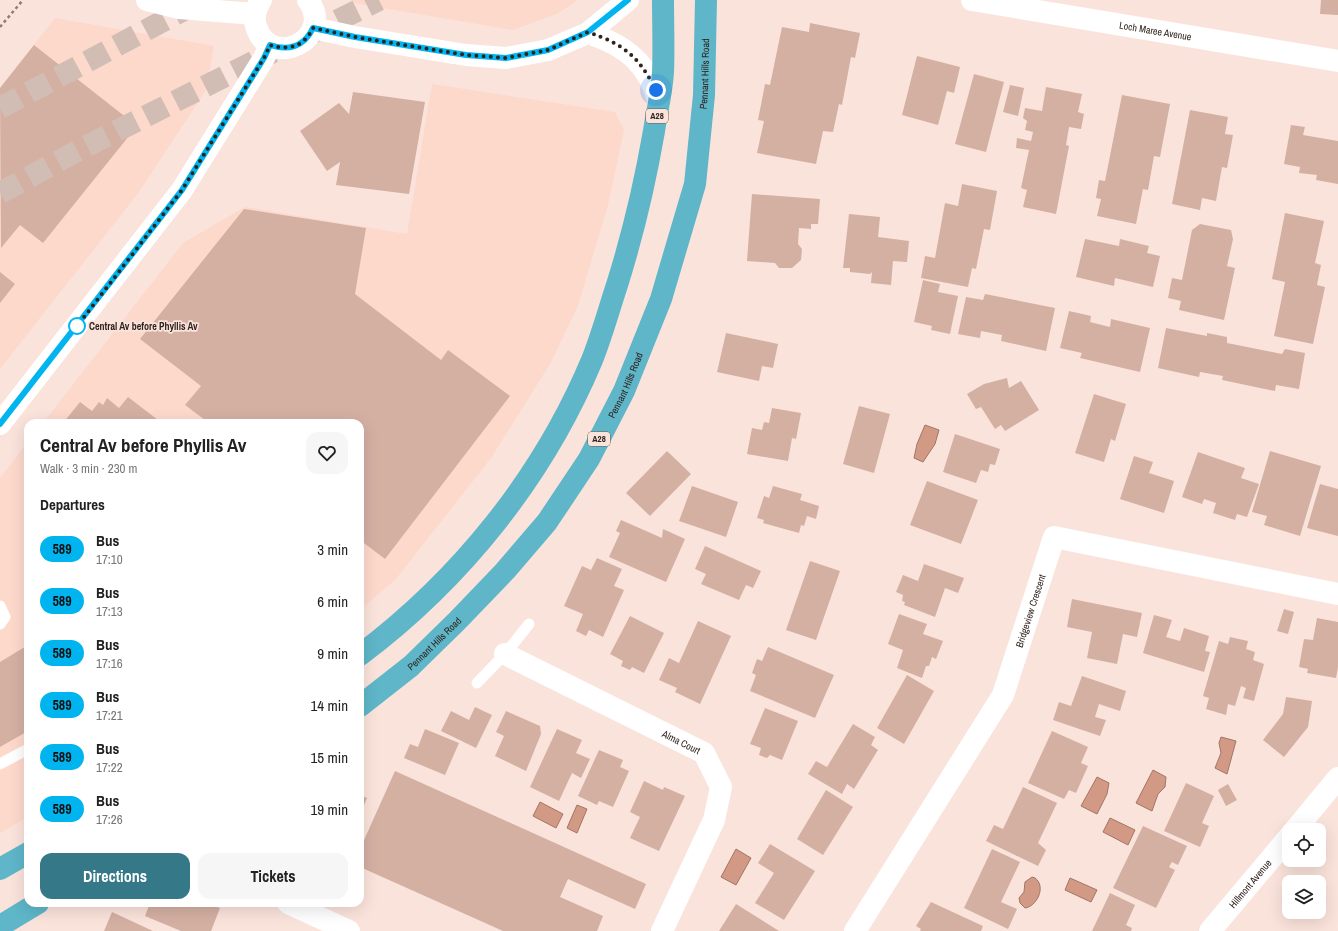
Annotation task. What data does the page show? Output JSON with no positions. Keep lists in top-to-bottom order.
{
  "streets": {
    "highway": ["Pennant Hills Road", "A28"],
    "street": [
      "Loch Maree Avenue",
      "Bridgeview Crescent",
      "Alma Court",
      "Hillmont Avenue"
    ]
  },
  "places": ["Central Av before Phyllis Av"],
  "lines": ["bus line 589"],
  "page": {
    "heading": [
      ["Central Av before Phyllis Av", "Walk · 3 min · 230 m"],
      "Departures"
    ],
    "list": [
      {
        "mark": "589",
        "name": "Bus",
        "note": "17:10",
        "value": "3 min"
      },
      {
        "mark": "589",
        "name": "Bus",
        "note": "17:13",
        "value": "6 min"
      },
      {
        "mark": "589",
        "name": "Bus",
        "note": "17:16",
        "value": "9 min"
      },
      {
        "mark": "589",
        "name": "Bus",
        "note": "17:21",
        "value": "14 min"
      },
      {
        "mark": "589",
        "name": "Bus",
        "note": "17:22",
        "value": "15 min"
      },
      {
        "mark": "589",
        "name": "Bus",
        "note": "17:26",
        "value": "19 min"
      }
    ],
    "buttons": ["Directions", "Tickets"]
  }
}
